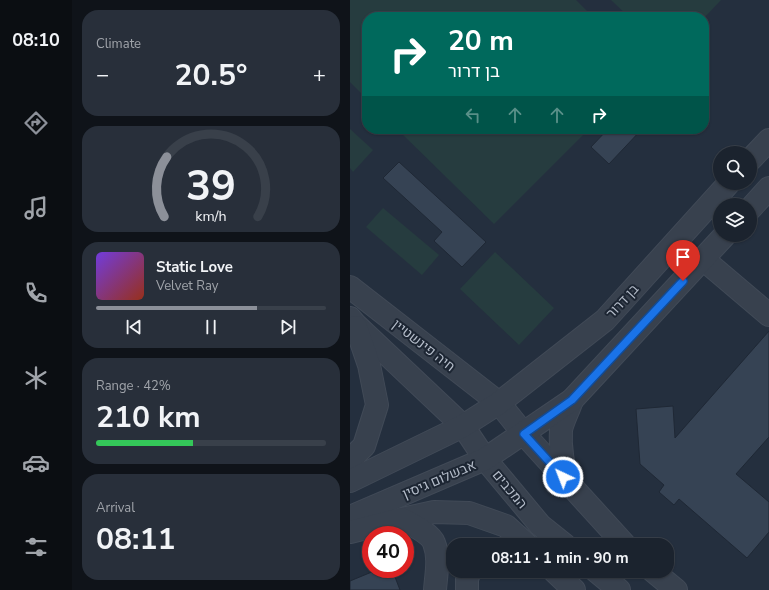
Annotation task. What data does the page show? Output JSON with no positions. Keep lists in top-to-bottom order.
{
  "streets": {
    "street": [
      "בן דרור",
      "חיה פינשטיין",
      "אבשלום גיסין",
      "המכבים"
    ]
  },
  "crossings": [
    ["בן דרור", "חיה פינשטיין"],
    ["חיה פינשטיין", "המכבים"],
    ["אבשלום גיסין", "המכבים"]
  ],
  "page": {
    "tabs": "08:10",
    "tile": [
      "Climate",
      ["Range · 42%", "210 km"],
      ["Arrival", "08:11"]
    ],
    "turn": ["20 m", "בן דרור"],
    "heat": ["−", "20.5°", "+"],
    "song": ["Static Love", "Velvet Ray"],
    "limit": "40",
    "trip": "08:11 · 1 min · 90 m",
    "gauge": ["39", "km/h"]
  }
}
